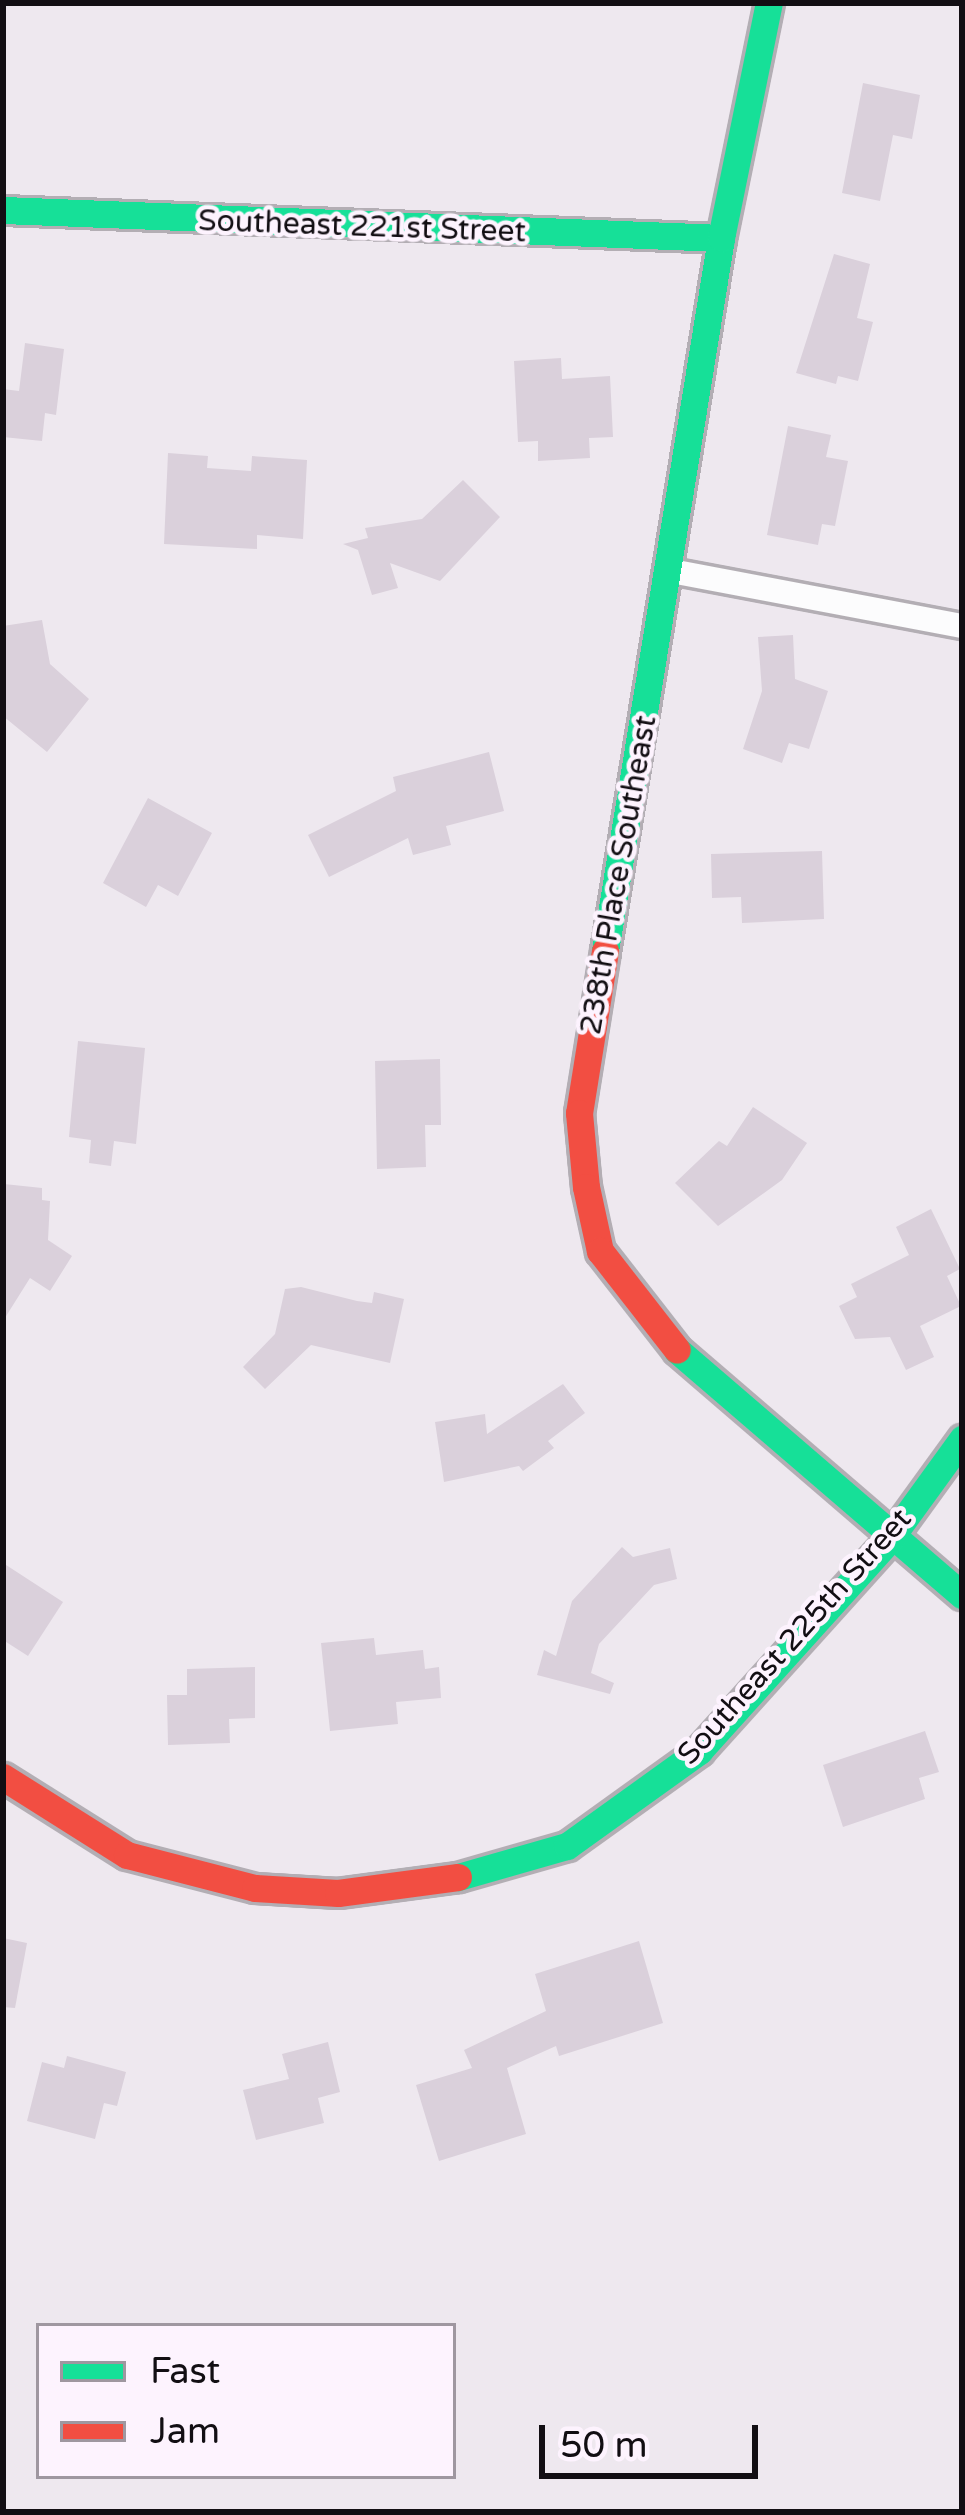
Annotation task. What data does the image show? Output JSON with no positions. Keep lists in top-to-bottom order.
{
  "streets": {
    "street": ["Southeast 221st Street", "238th Place Southeast", "Southeast 225th Street"]
  },
  "crossings": [
    ["Southeast 221st Street", "238th Place Southeast"],
    ["238th Place Southeast", "Southeast 225th Street"]
  ],
  "legend": ["Fast", "Jam"],
  "scale_bar": "50 m"
}
